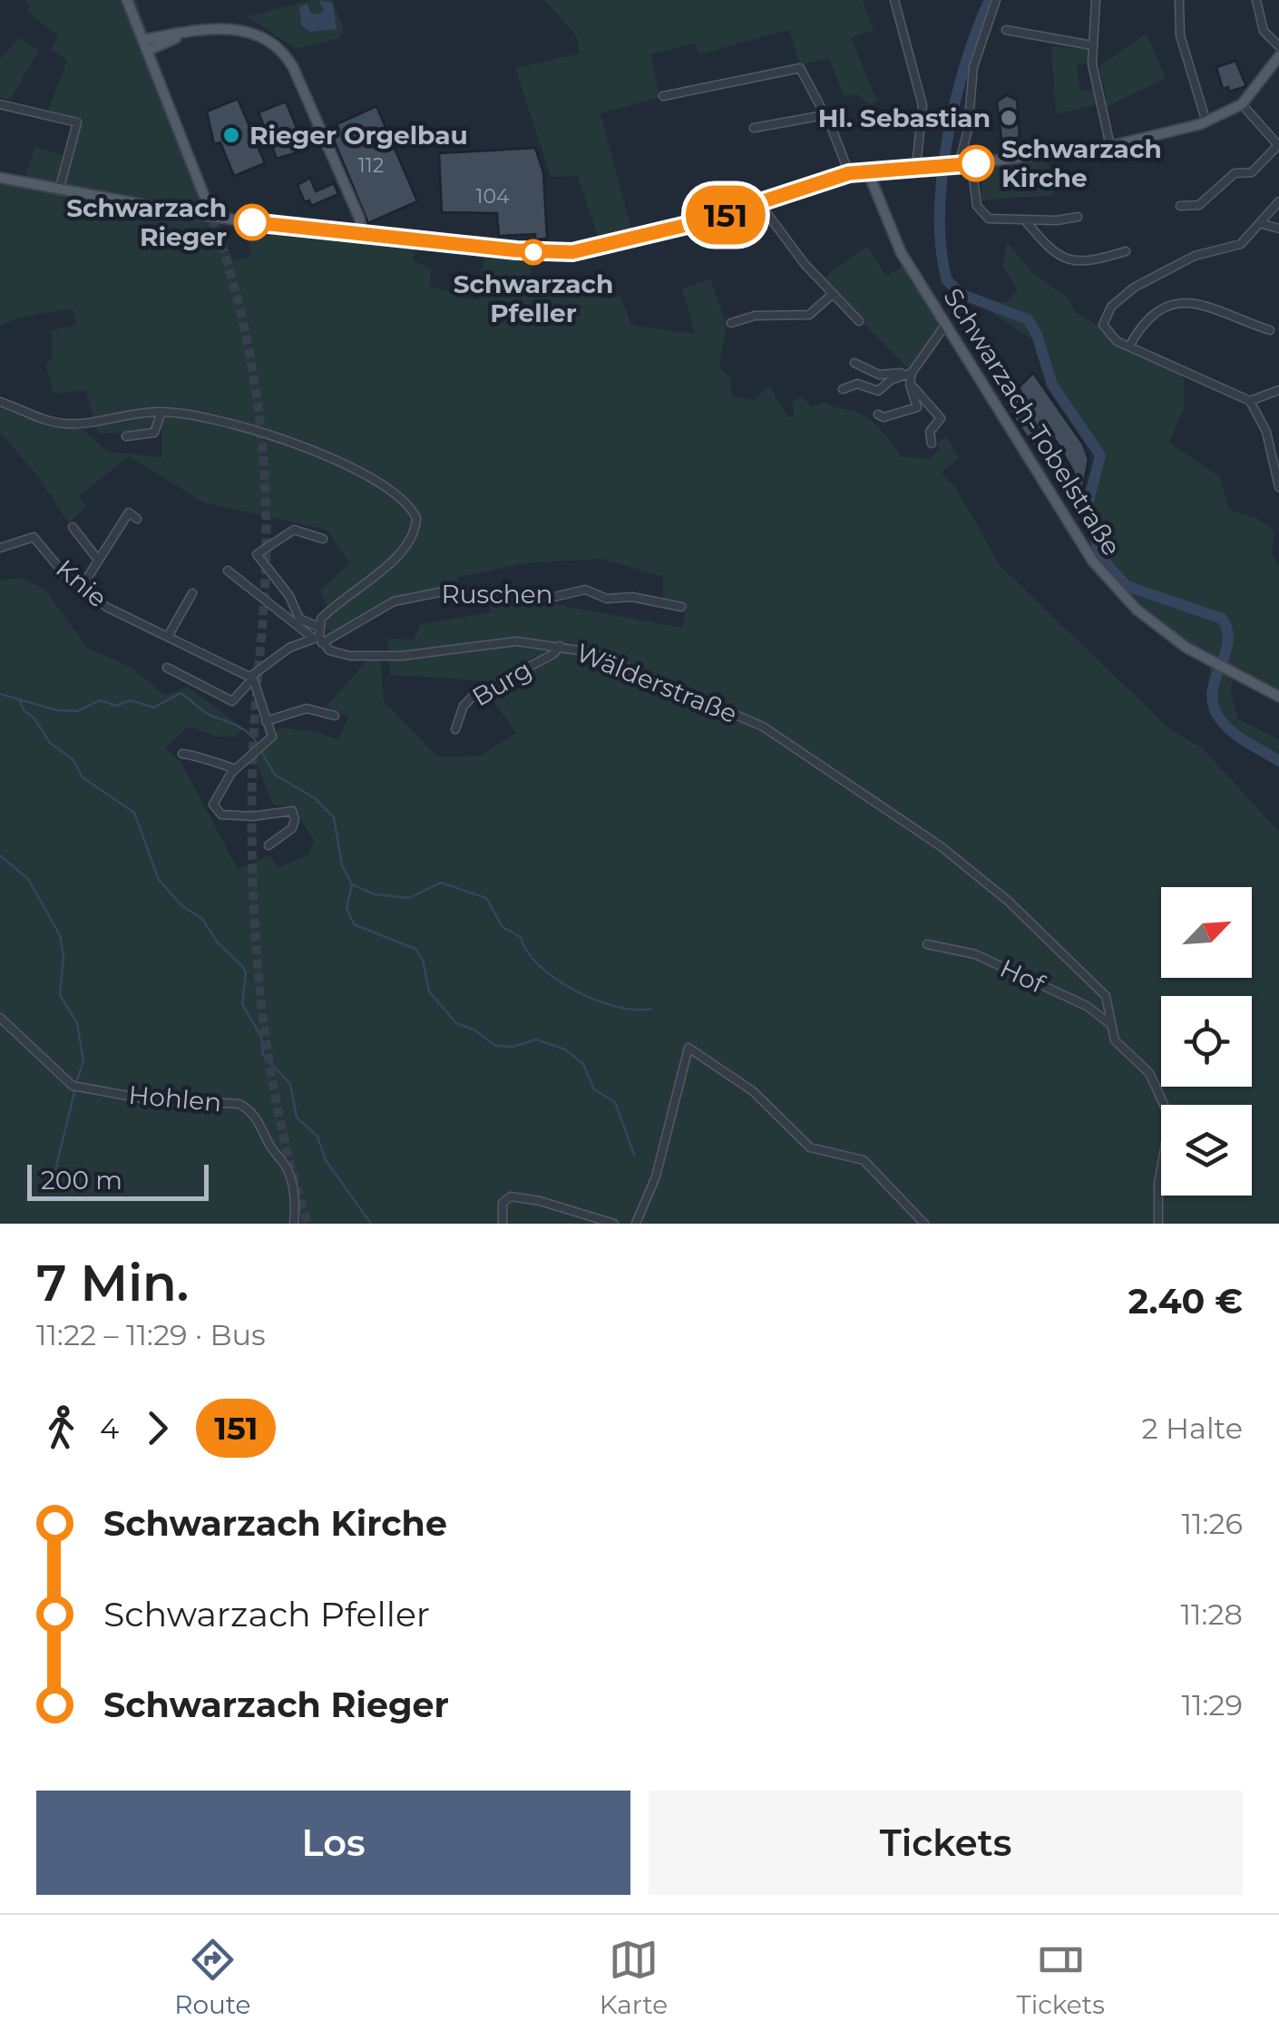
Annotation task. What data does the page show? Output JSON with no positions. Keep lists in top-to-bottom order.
{
  "streets": {
    "main road": ["Schwarzach-Tobelstraße"],
    "street": [
      "Knie",
      "Ruschen",
      "Burg",
      "Wälderstraße",
      "Hof",
      "Hohlen"
    ]
  },
  "crossings": [
    ["Ruschen", "Wälderstraße"],
    ["Burg", "Wälderstraße"],
    ["Wälderstraße", "Hof"]
  ],
  "places": [
    "Hl. Sebastian",
    "Rieger Orgelbau",
    "Schwarzach Kirche",
    "Schwarzach Rieger",
    "Schwarzach Pfeller"
  ],
  "lines": ["bus line 151"],
  "house_numbers": ["112", "104"],
  "scale_bar": "200 m",
  "north": "top right",
  "page": {
    "on_map": "151",
    "scale": "200 m",
    "heading": ["7 Min.", "11:22 – 11:29 · Bus", "2.40 €"],
    "legs": ["4", "151", "2 Halte"],
    "list": [
      {
        "name": "Schwarzach Kirche",
        "value": "11:26"
      },
      {
        "name": "Schwarzach Pfeller",
        "value": "11:28"
      },
      {
        "name": "Schwarzach Rieger",
        "value": "11:29"
      }
    ],
    "buttons": ["Los", "Tickets"],
    "tabs": ["Route", "Karte", "Tickets"]
  }
}
